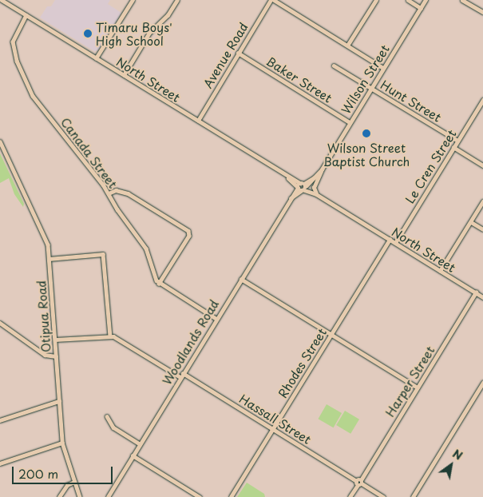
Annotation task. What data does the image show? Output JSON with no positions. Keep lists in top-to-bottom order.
{
  "streets": {
    "street": [
      "Avenue Road",
      "North Street",
      "Baker Street",
      "Wilson Street",
      "Hunt Street",
      "Canada Street",
      "Le Cren Street",
      "Otipua Road",
      "Woodlands Road",
      "Rhodes Street",
      "Harper Street",
      "Hassall Street"
    ]
  },
  "crossings": [
    ["Avenue Road", "North Street"],
    ["Avenue Road", "Baker Street"],
    ["North Street", "Wilson Street"],
    ["North Street", "Canada Street"],
    ["North Street", "Le Cren Street"],
    ["North Street", "Woodlands Road"],
    ["North Street", "Rhodes Street"],
    ["North Street", "Harper Street"],
    ["Baker Street", "Wilson Street"],
    ["Wilson Street", "Hunt Street"],
    ["Wilson Street", "Woodlands Road"],
    ["Hunt Street", "Le Cren Street"],
    ["Woodlands Road", "Hassall Street"],
    ["Rhodes Street", "Hassall Street"],
    ["Harper Street", "Hassall Street"]
  ],
  "places": ["Timaru Boys' High School", "Wilson Street Baptist Church"],
  "scale_bar": "200 m",
  "north": "top right"
}
